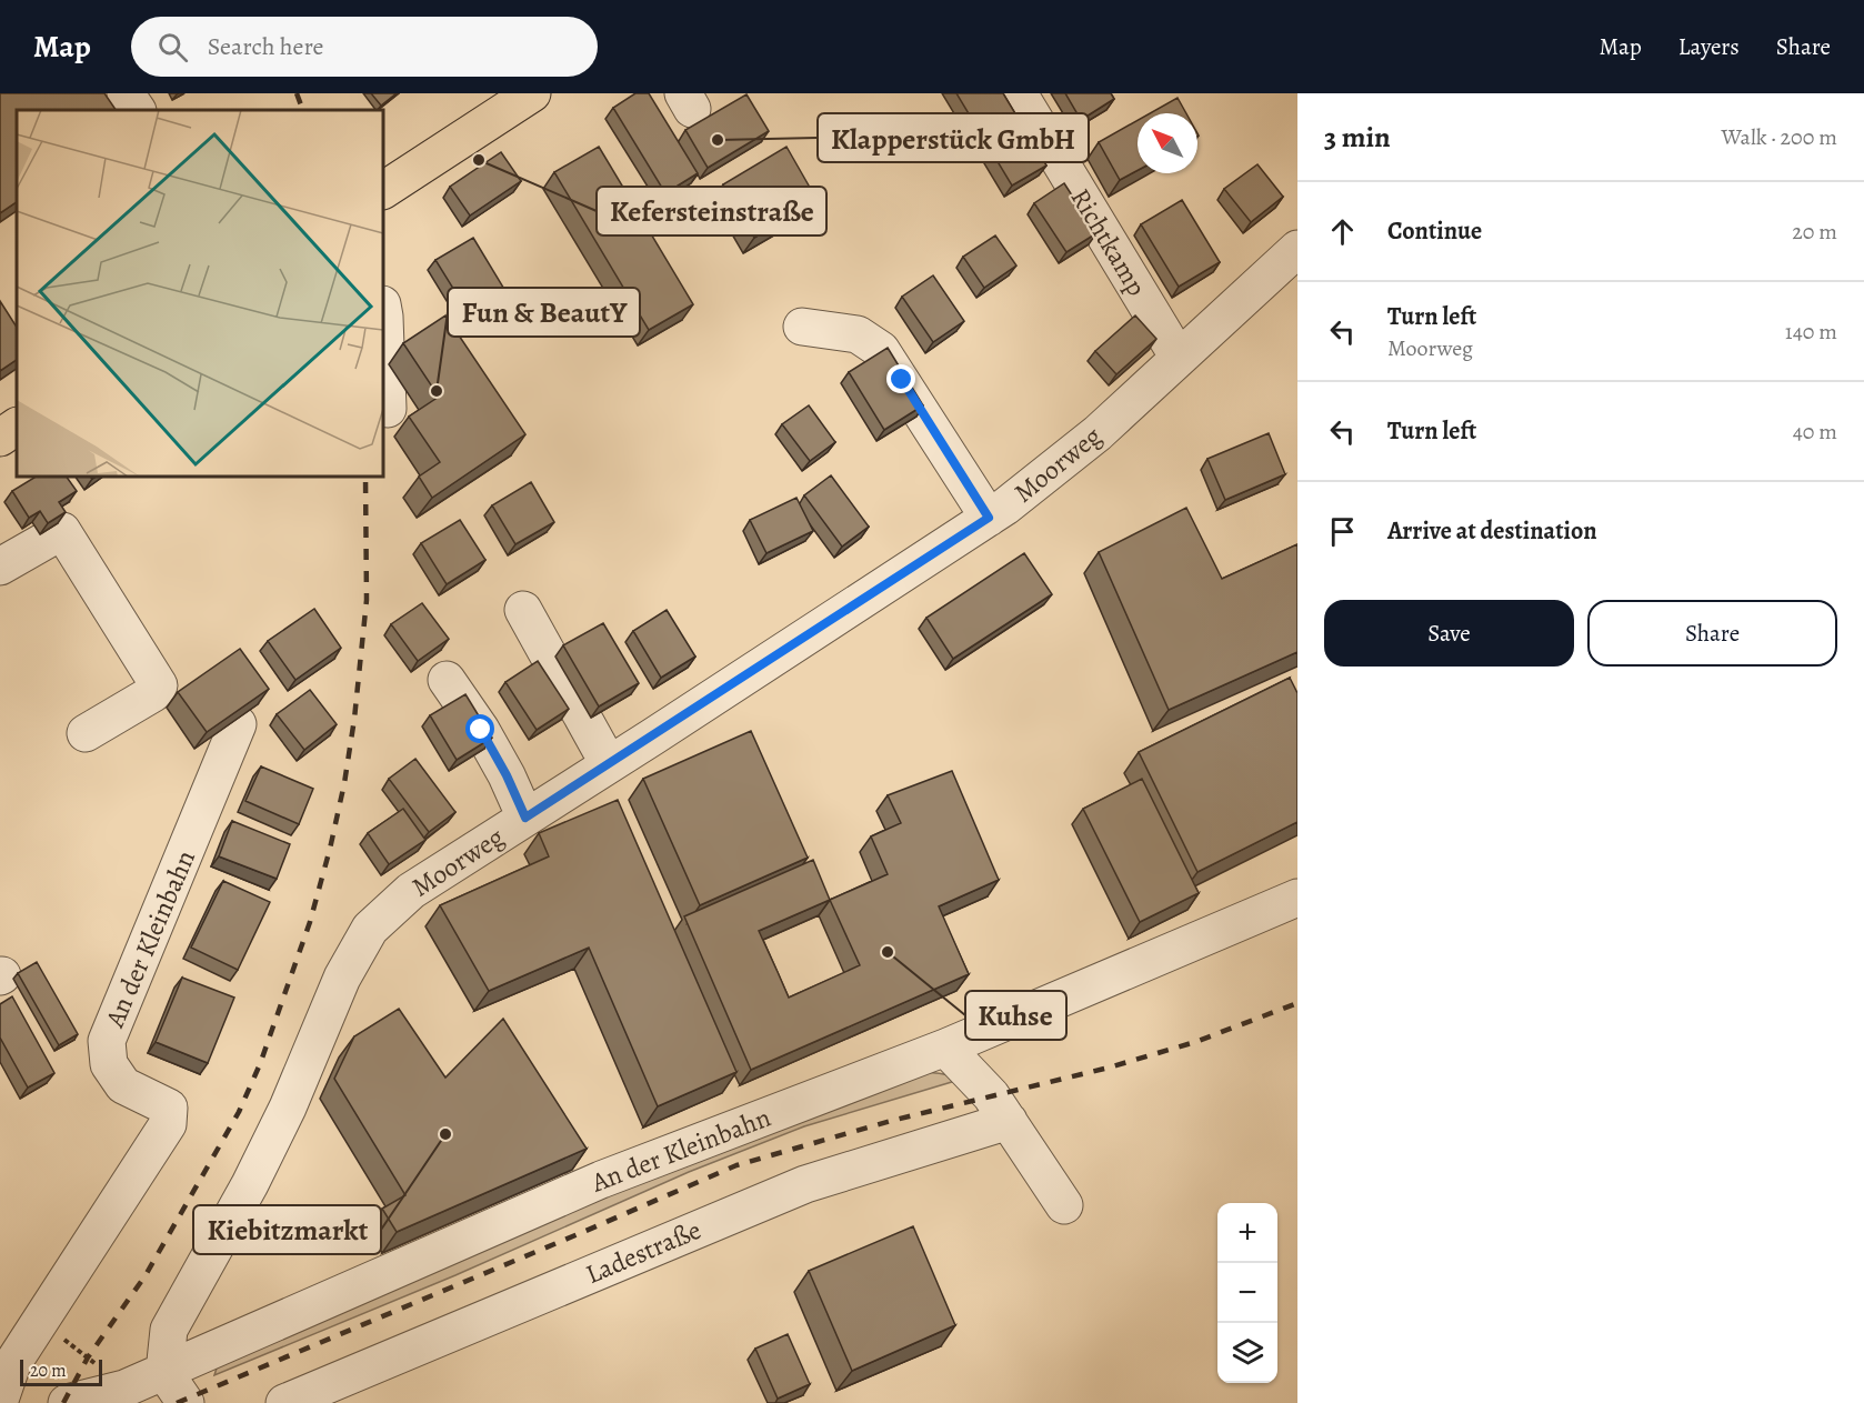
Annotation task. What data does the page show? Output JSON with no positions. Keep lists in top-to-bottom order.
{
  "streets": {
    "street": [
      "Richtkamp",
      "Moorweg",
      "An der Kleinbahn",
      "Ladestraße"
    ]
  },
  "crossings": [
    ["Richtkamp", "Moorweg"],
    ["Moorweg", "An der Kleinbahn"]
  ],
  "places": [
    "Klapperstück GmbH",
    "Kefersteinstraße",
    "Fun & BeautY",
    "Kuhse",
    "Kiebitzmarkt"
  ],
  "scale_bar": "20 m",
  "north": "top left",
  "page": {
    "header": "Map",
    "search": "Search here",
    "nav": ["Map", "Layers", "Share"],
    "heading": ["3 min", "Walk · 200 m"],
    "list": [
      ["Continue", "20 m"],
      ["Turn left", "Moorweg", "140 m"],
      ["Turn left", "40 m"],
      "Arrive at destination"
    ],
    "buttons": ["Save", "Share"],
    "map_buttons": ["+", "−"],
    "scale": "20 m"
  }
}
